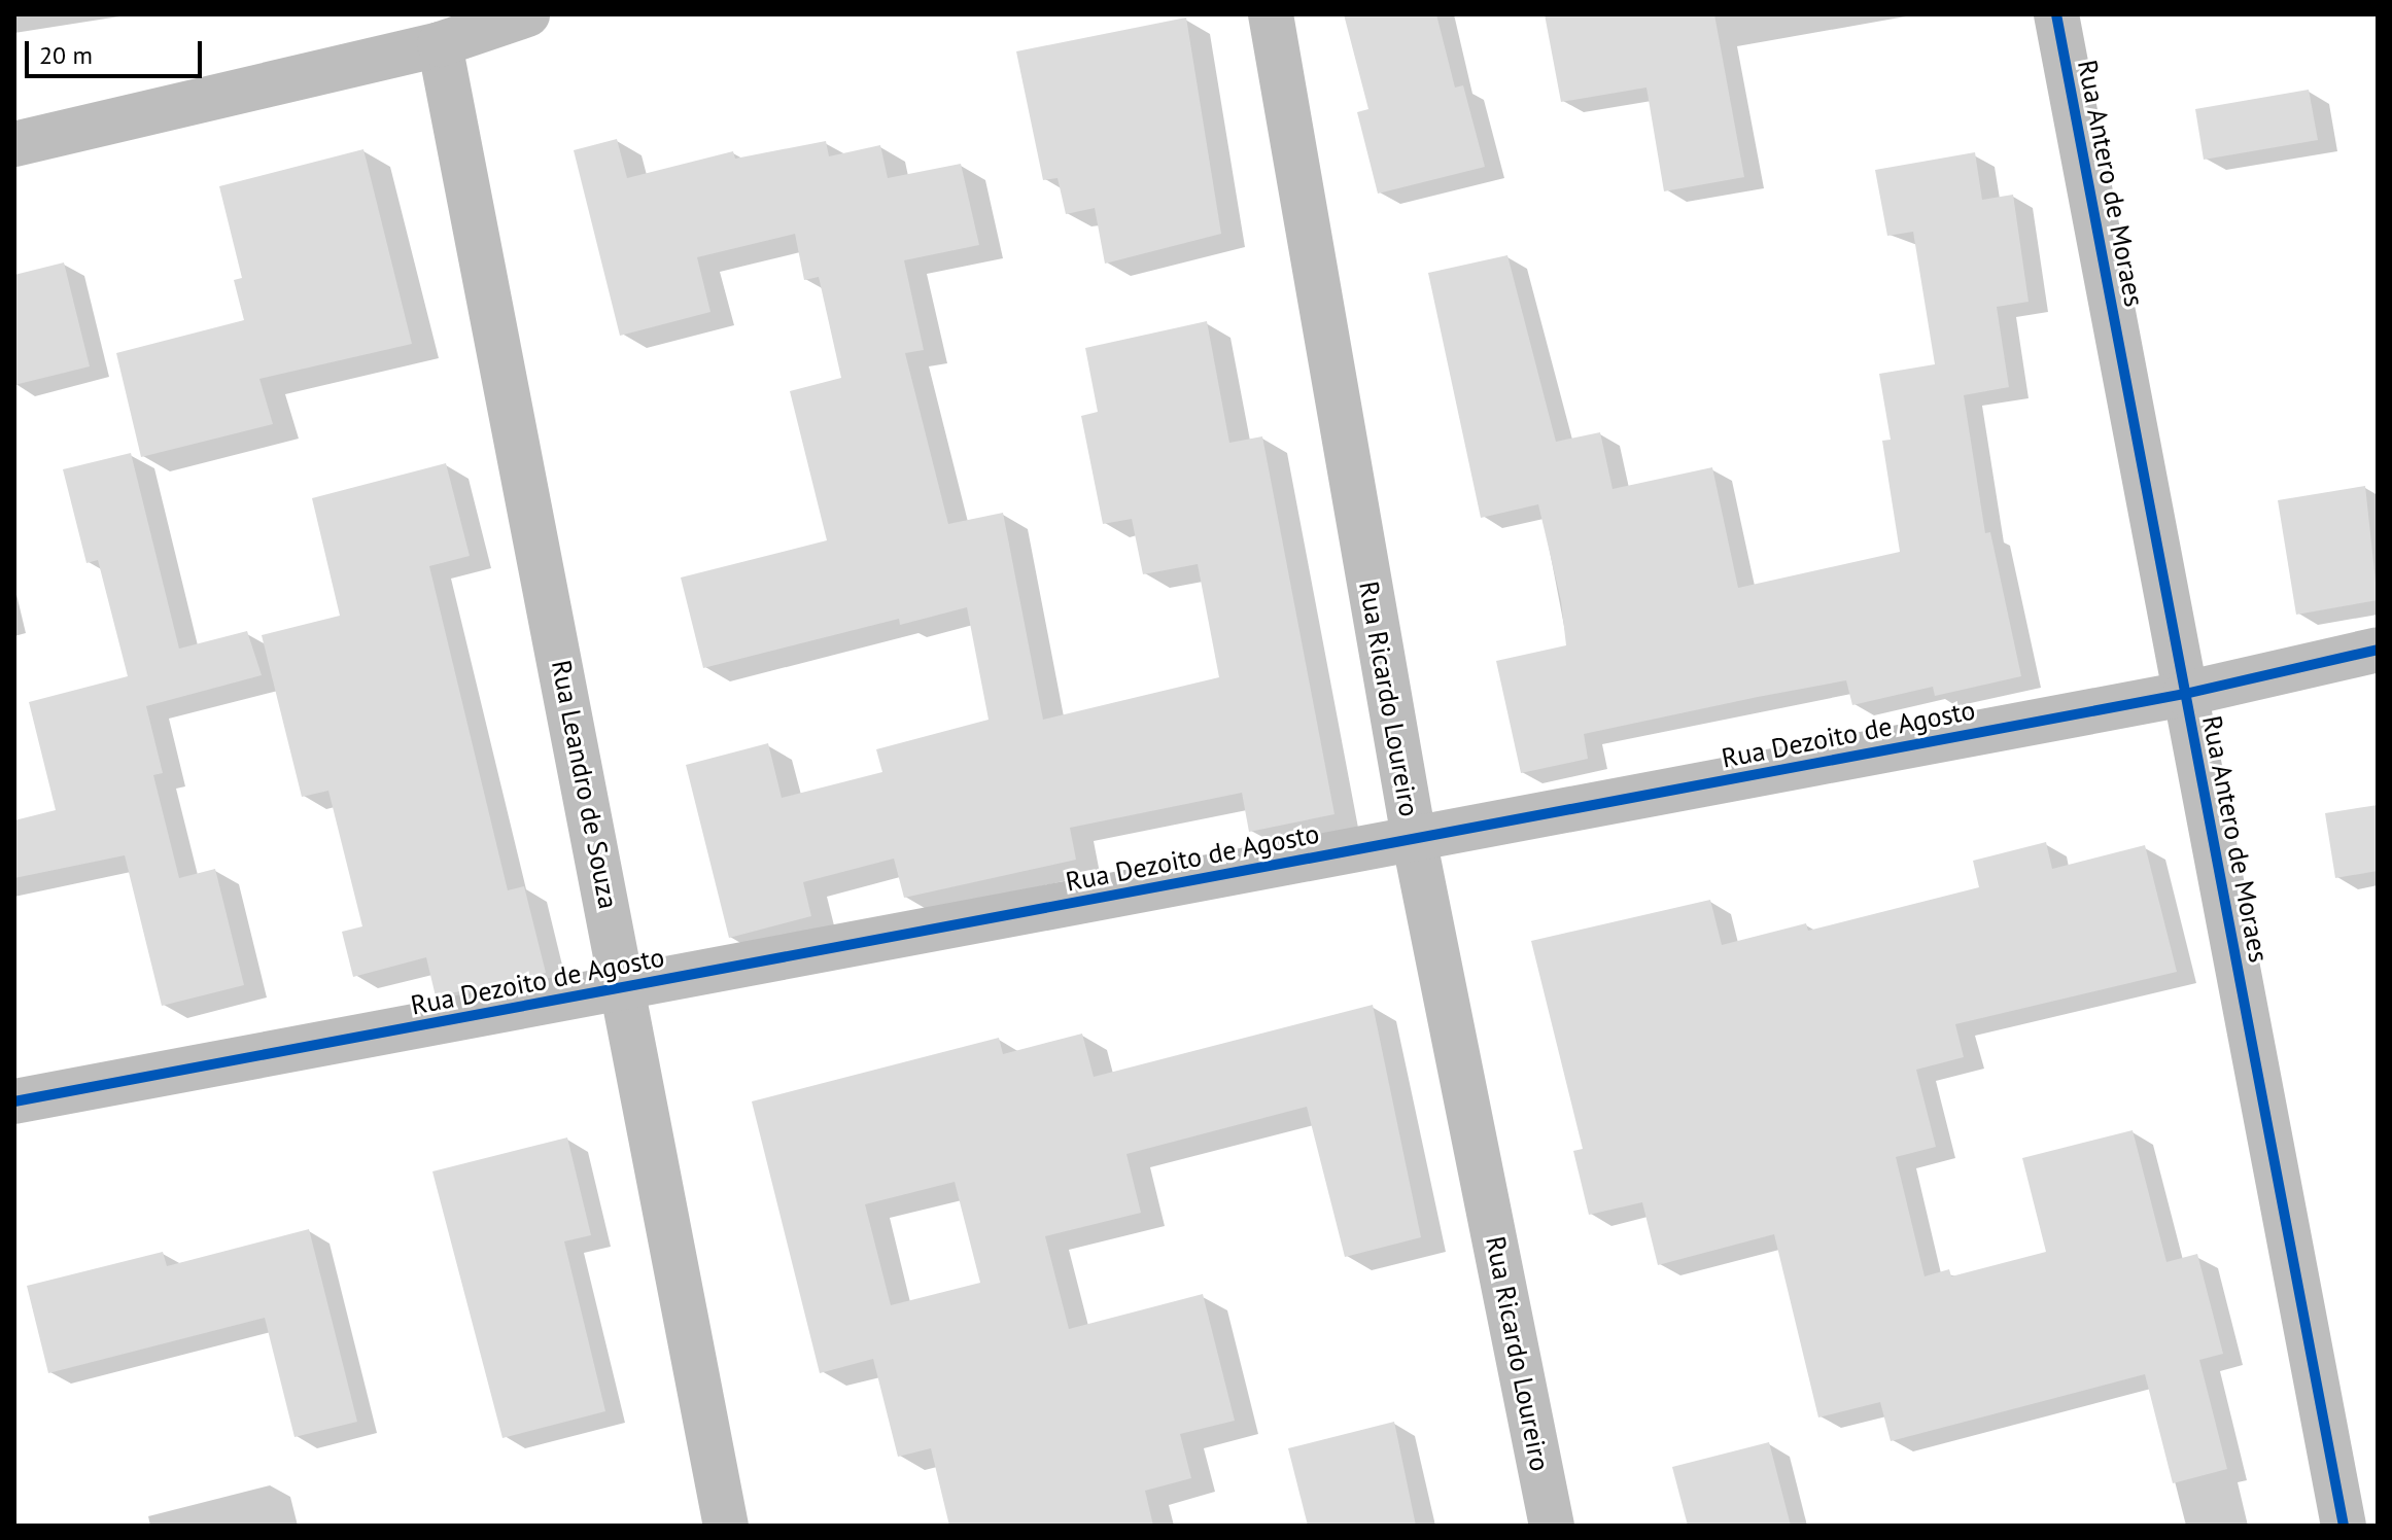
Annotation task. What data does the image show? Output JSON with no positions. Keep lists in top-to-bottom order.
{
  "streets": {
    "street": [
      "Rua Antero de Moraes",
      "Rua Ricardo Loureiro",
      "Rua Dezoito de Agosto",
      "Rua Leandro de Souza"
    ]
  },
  "crossings": [
    ["Rua Antero de Moraes", "Rua Dezoito de Agosto"],
    ["Rua Ricardo Loureiro", "Rua Dezoito de Agosto"],
    ["Rua Dezoito de Agosto", "Rua Leandro de Souza"]
  ],
  "scale_bar": "20 m"
}
